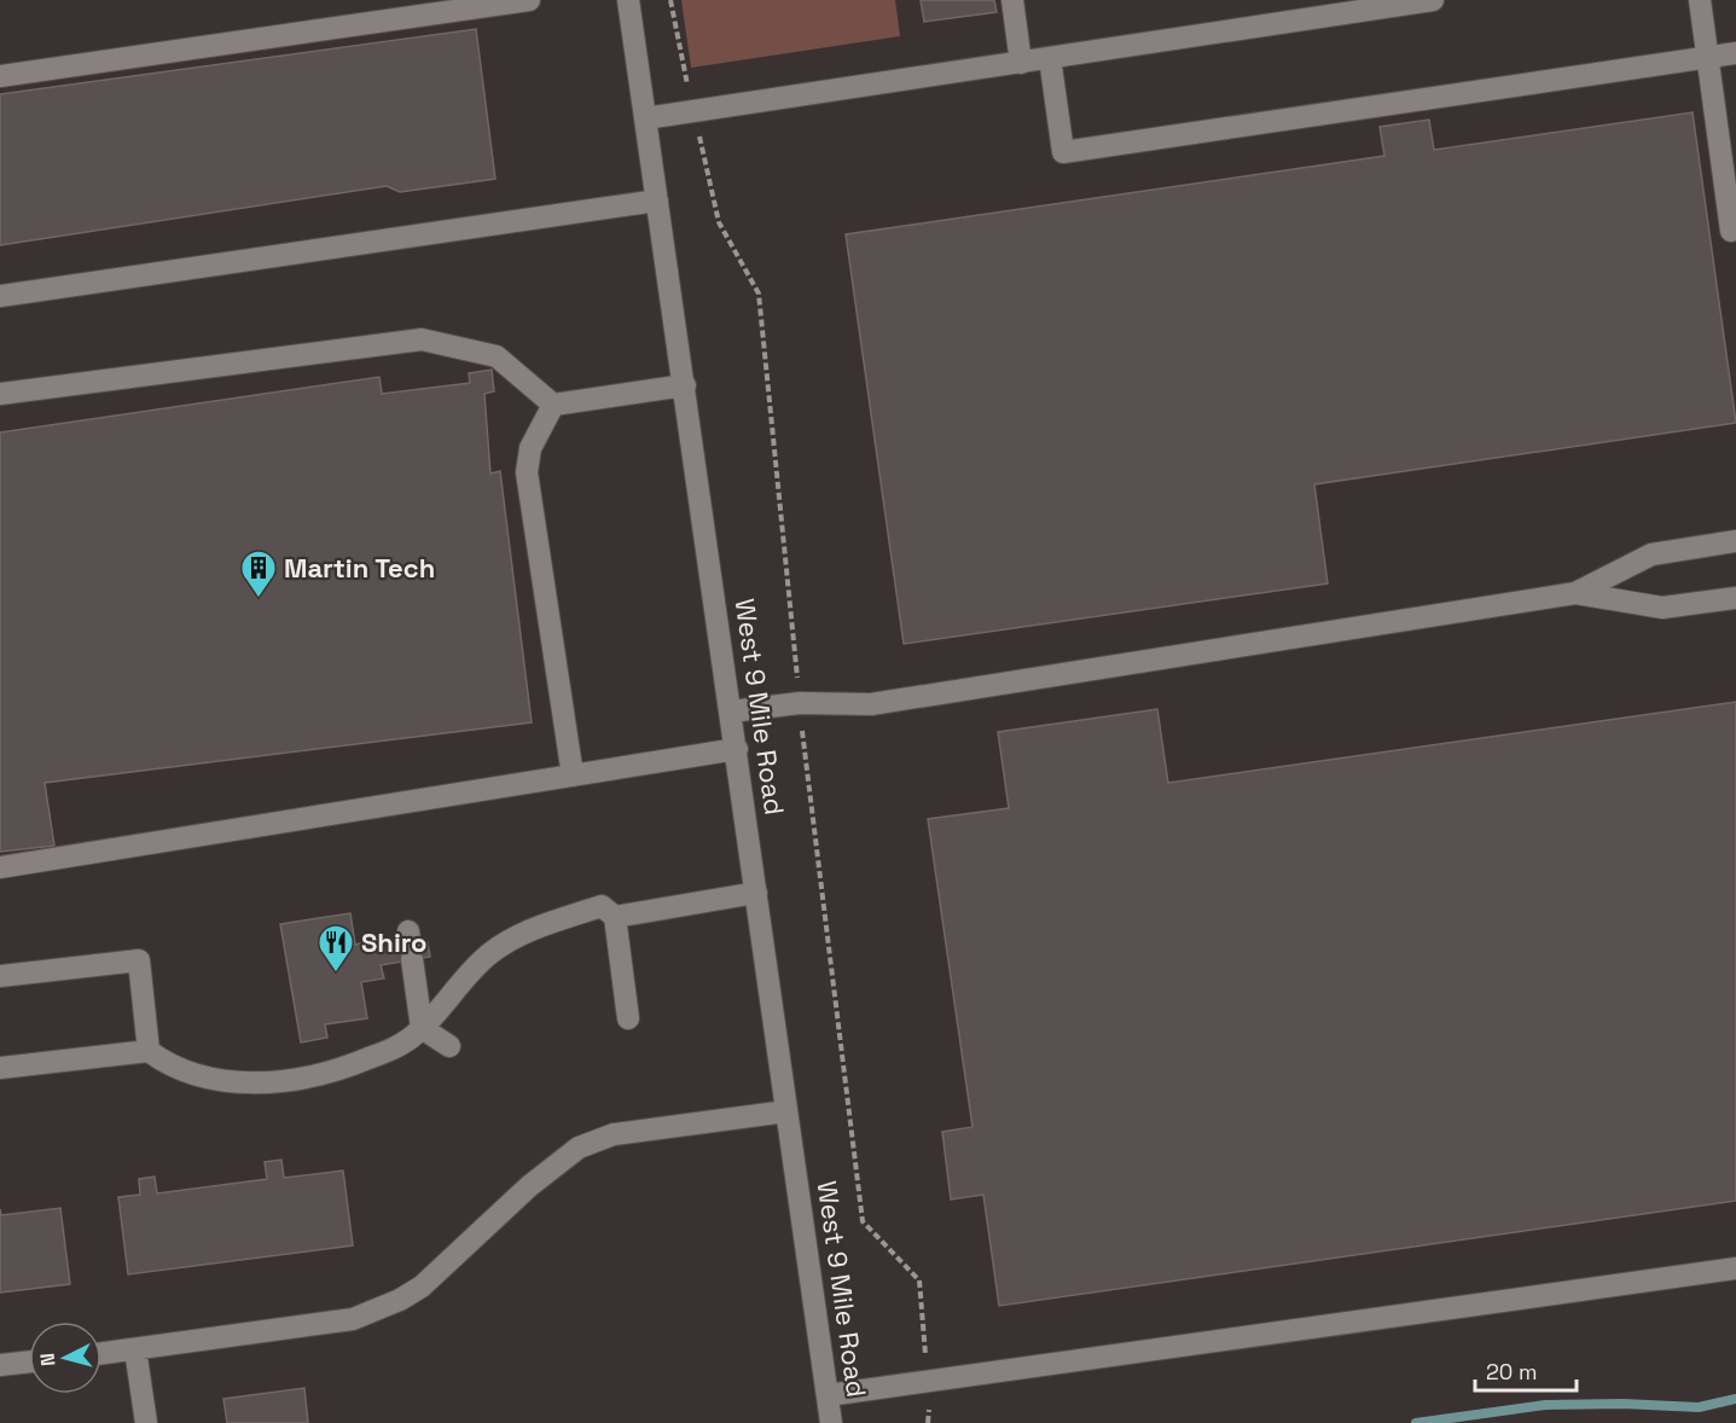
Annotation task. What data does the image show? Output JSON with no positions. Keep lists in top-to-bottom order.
{
  "streets": {
    "street": ["West 9 Mile Road"]
  },
  "places": {
    "building": ["Martin Tech"],
    "restaurant": ["Shiro"]
  },
  "scale_bar": "20 m",
  "north": "left"
}
